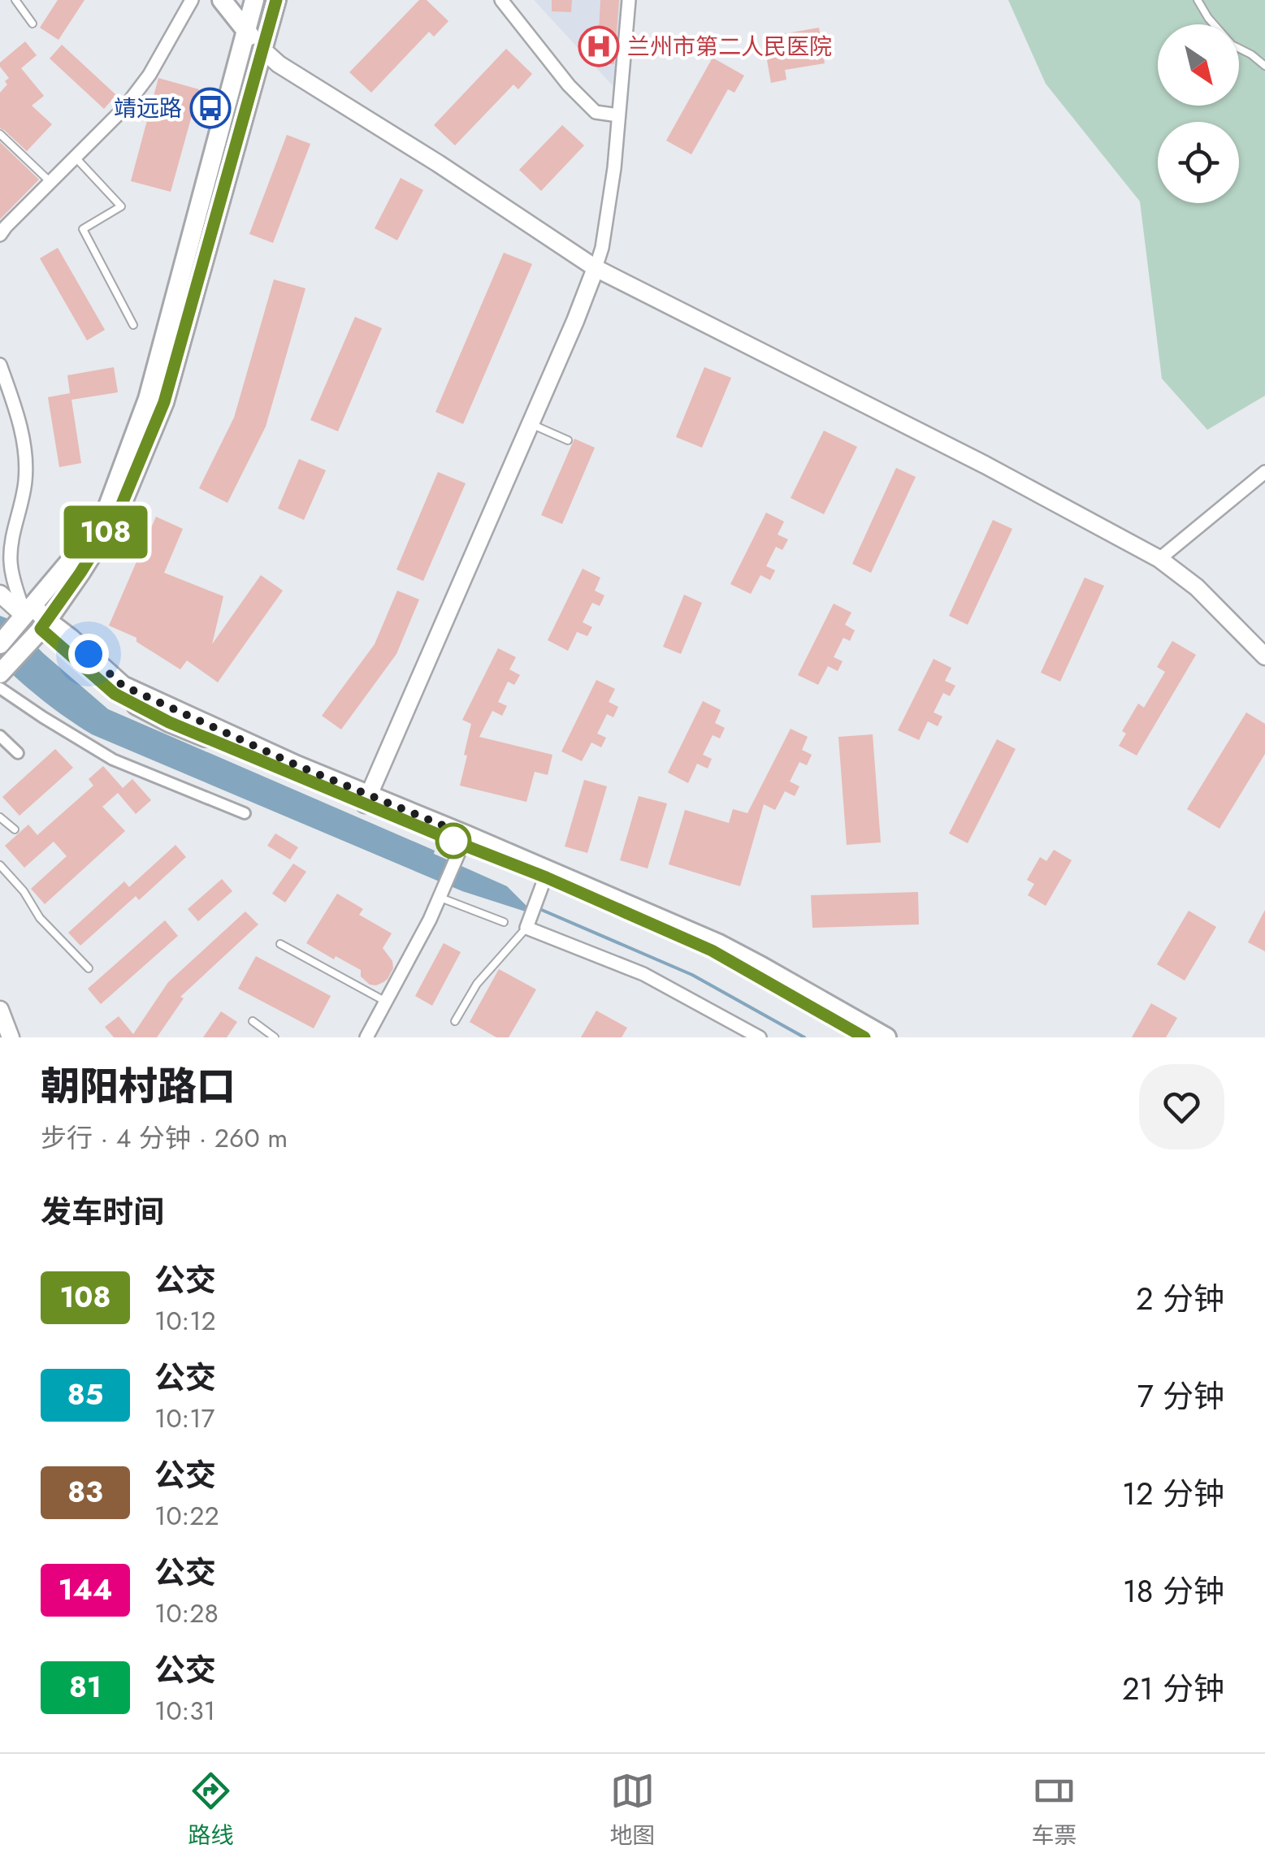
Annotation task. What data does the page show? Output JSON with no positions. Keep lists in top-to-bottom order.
{
  "places": {
    "hospital": ["兰州市第二人民医院"],
    "bus stop": ["靖远路"]
  },
  "lines": ["bus line 108"],
  "north": "bottom right",
  "page": {
    "on_map": "108",
    "heading": [
      ["朝阳村路口", "步行 · 4 分钟 · 260 m"],
      "发车时间"
    ],
    "list": [
      {
        "mark": "108",
        "name": "公交",
        "note": "10:12",
        "value": "2 分钟"
      },
      {
        "mark": "85",
        "name": "公交",
        "note": "10:17",
        "value": "7 分钟"
      },
      {
        "mark": "83",
        "name": "公交",
        "note": "10:22",
        "value": "12 分钟"
      },
      {
        "mark": "144",
        "name": "公交",
        "note": "10:28",
        "value": "18 分钟"
      },
      {
        "mark": "81",
        "name": "公交",
        "note": "10:31",
        "value": "21 分钟"
      }
    ],
    "tabs": ["路线", "地图", "车票"]
  }
}
